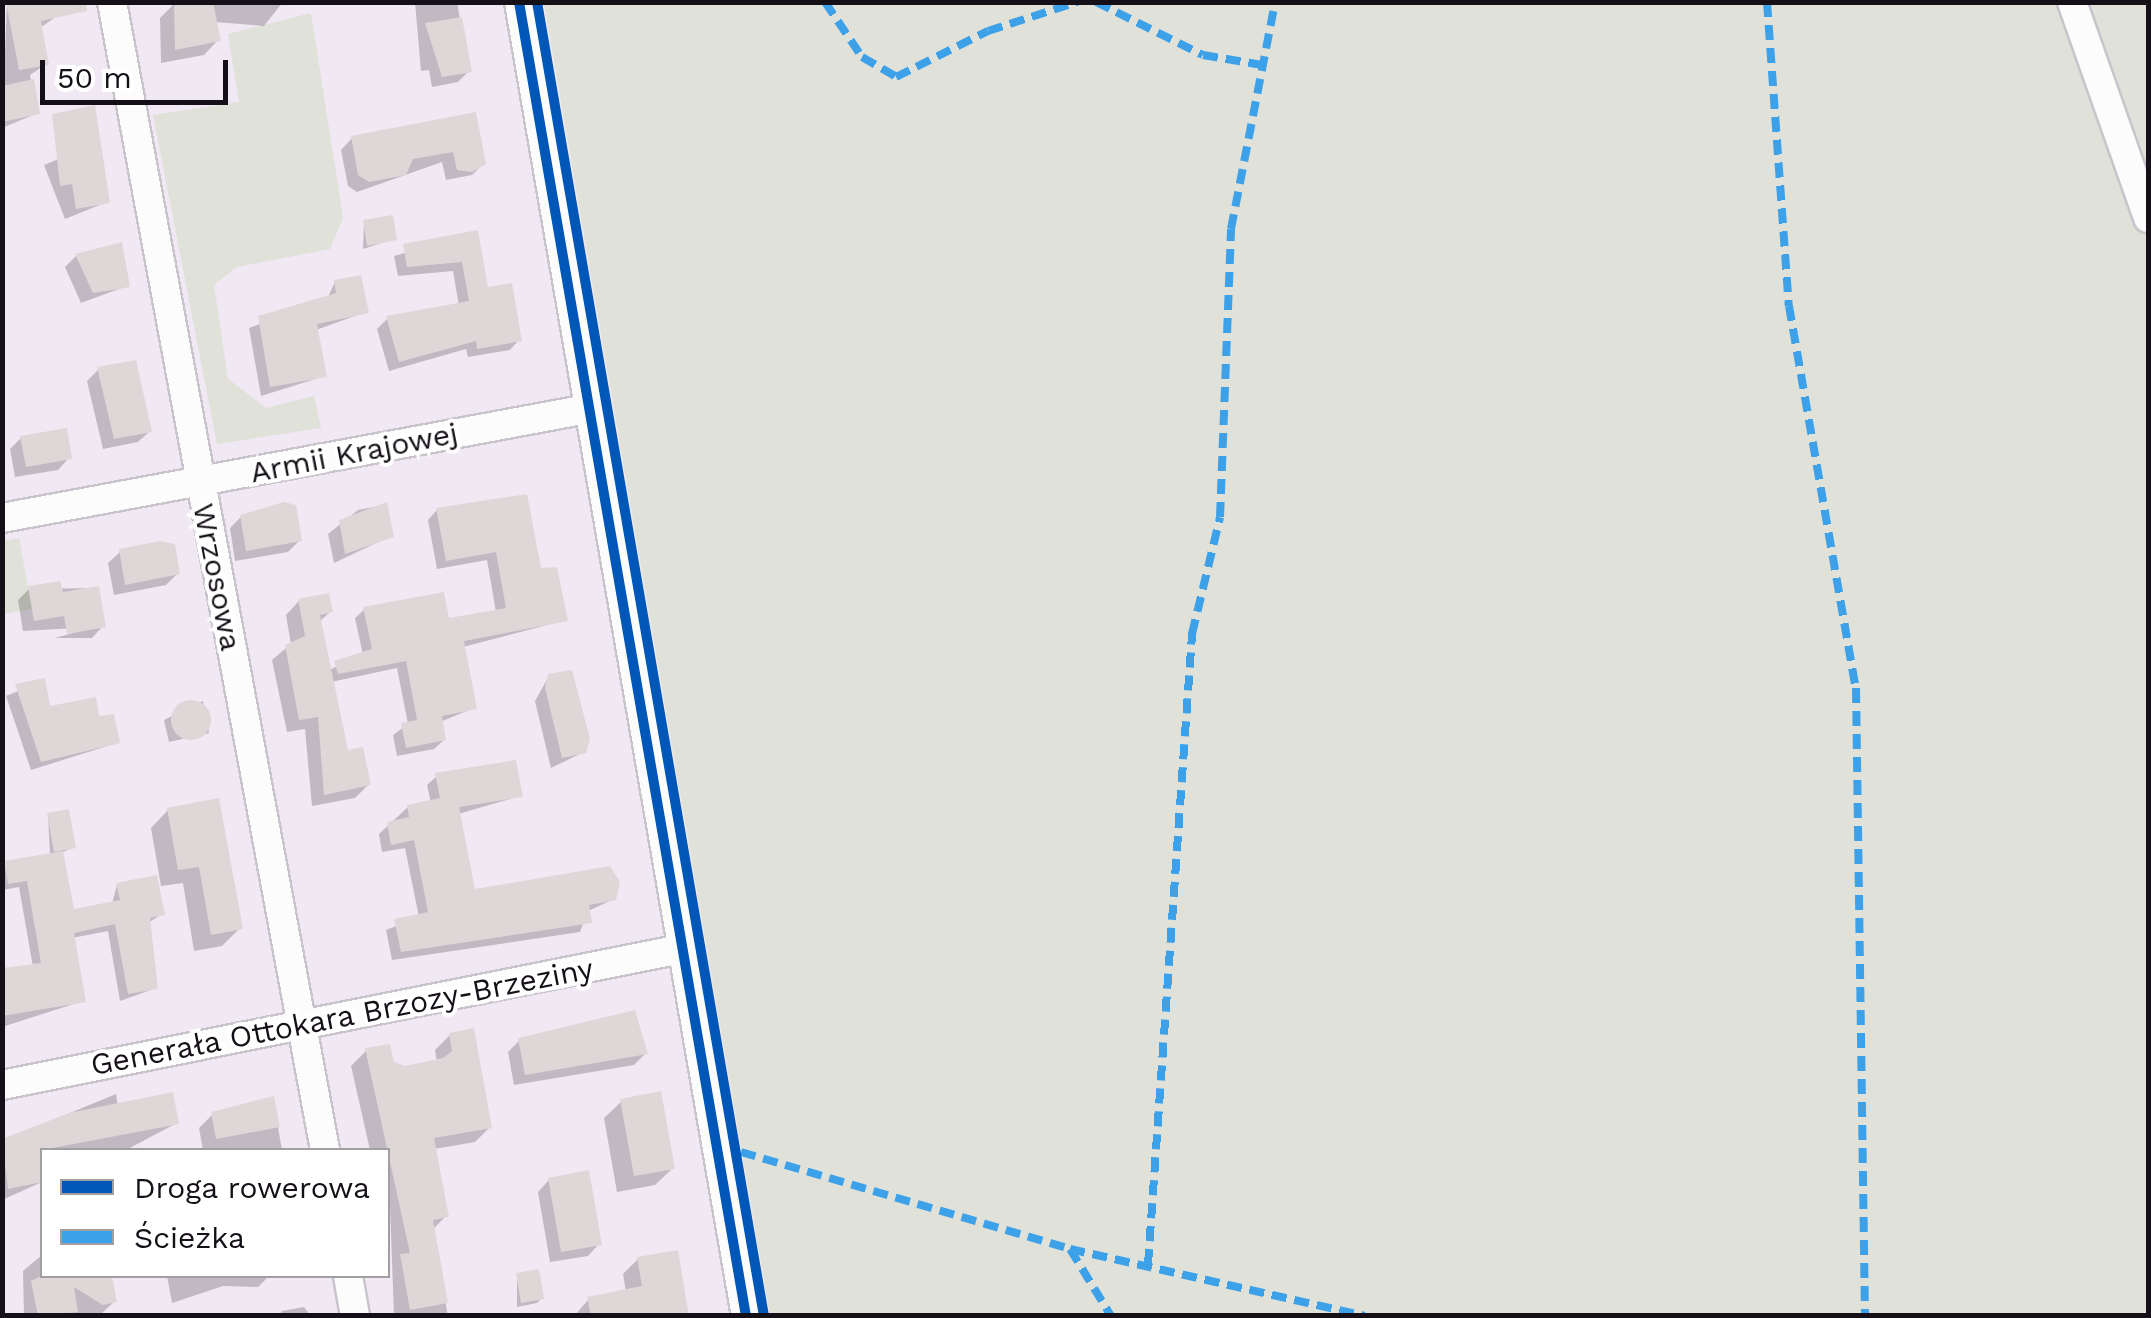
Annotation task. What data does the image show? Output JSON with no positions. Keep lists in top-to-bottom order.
{
  "streets": {
    "street": ["Armii Krajowej", "Wrzosowa", "Generała Ottokara Brzozy-Brzeziny"]
  },
  "crossings": [
    ["Armii Krajowej", "Wrzosowa"],
    ["Wrzosowa", "Generała Ottokara Brzozy-Brzeziny"]
  ],
  "legend": ["Droga rowerowa", "Ścieżka"],
  "scale_bar": "50 m"
}
